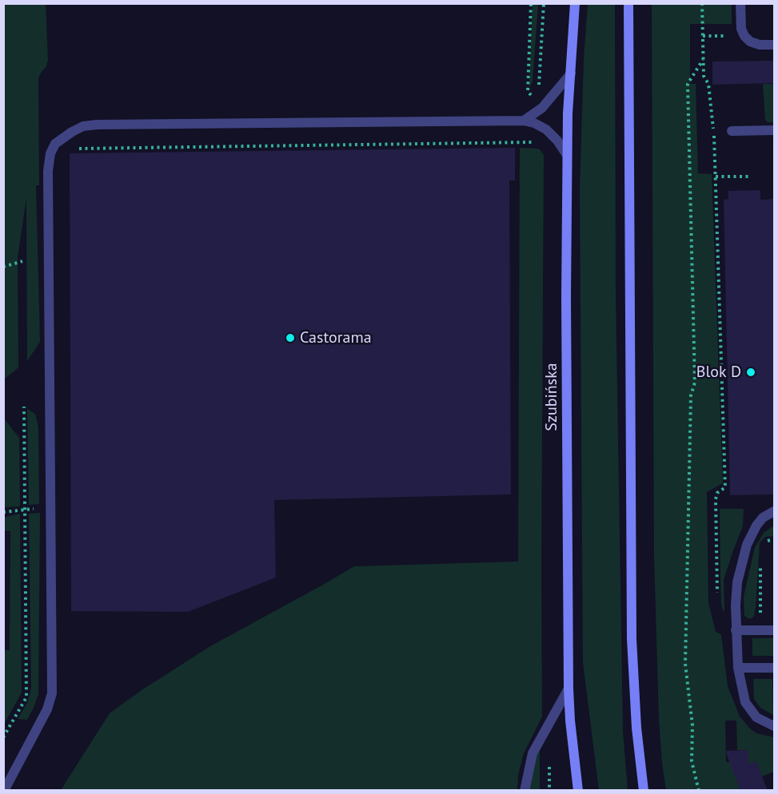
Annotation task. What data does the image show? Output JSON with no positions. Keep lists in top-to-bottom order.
{
  "streets": {
    "main road": ["Szubińska"]
  },
  "places": ["Castorama", "Blok D"]
}
